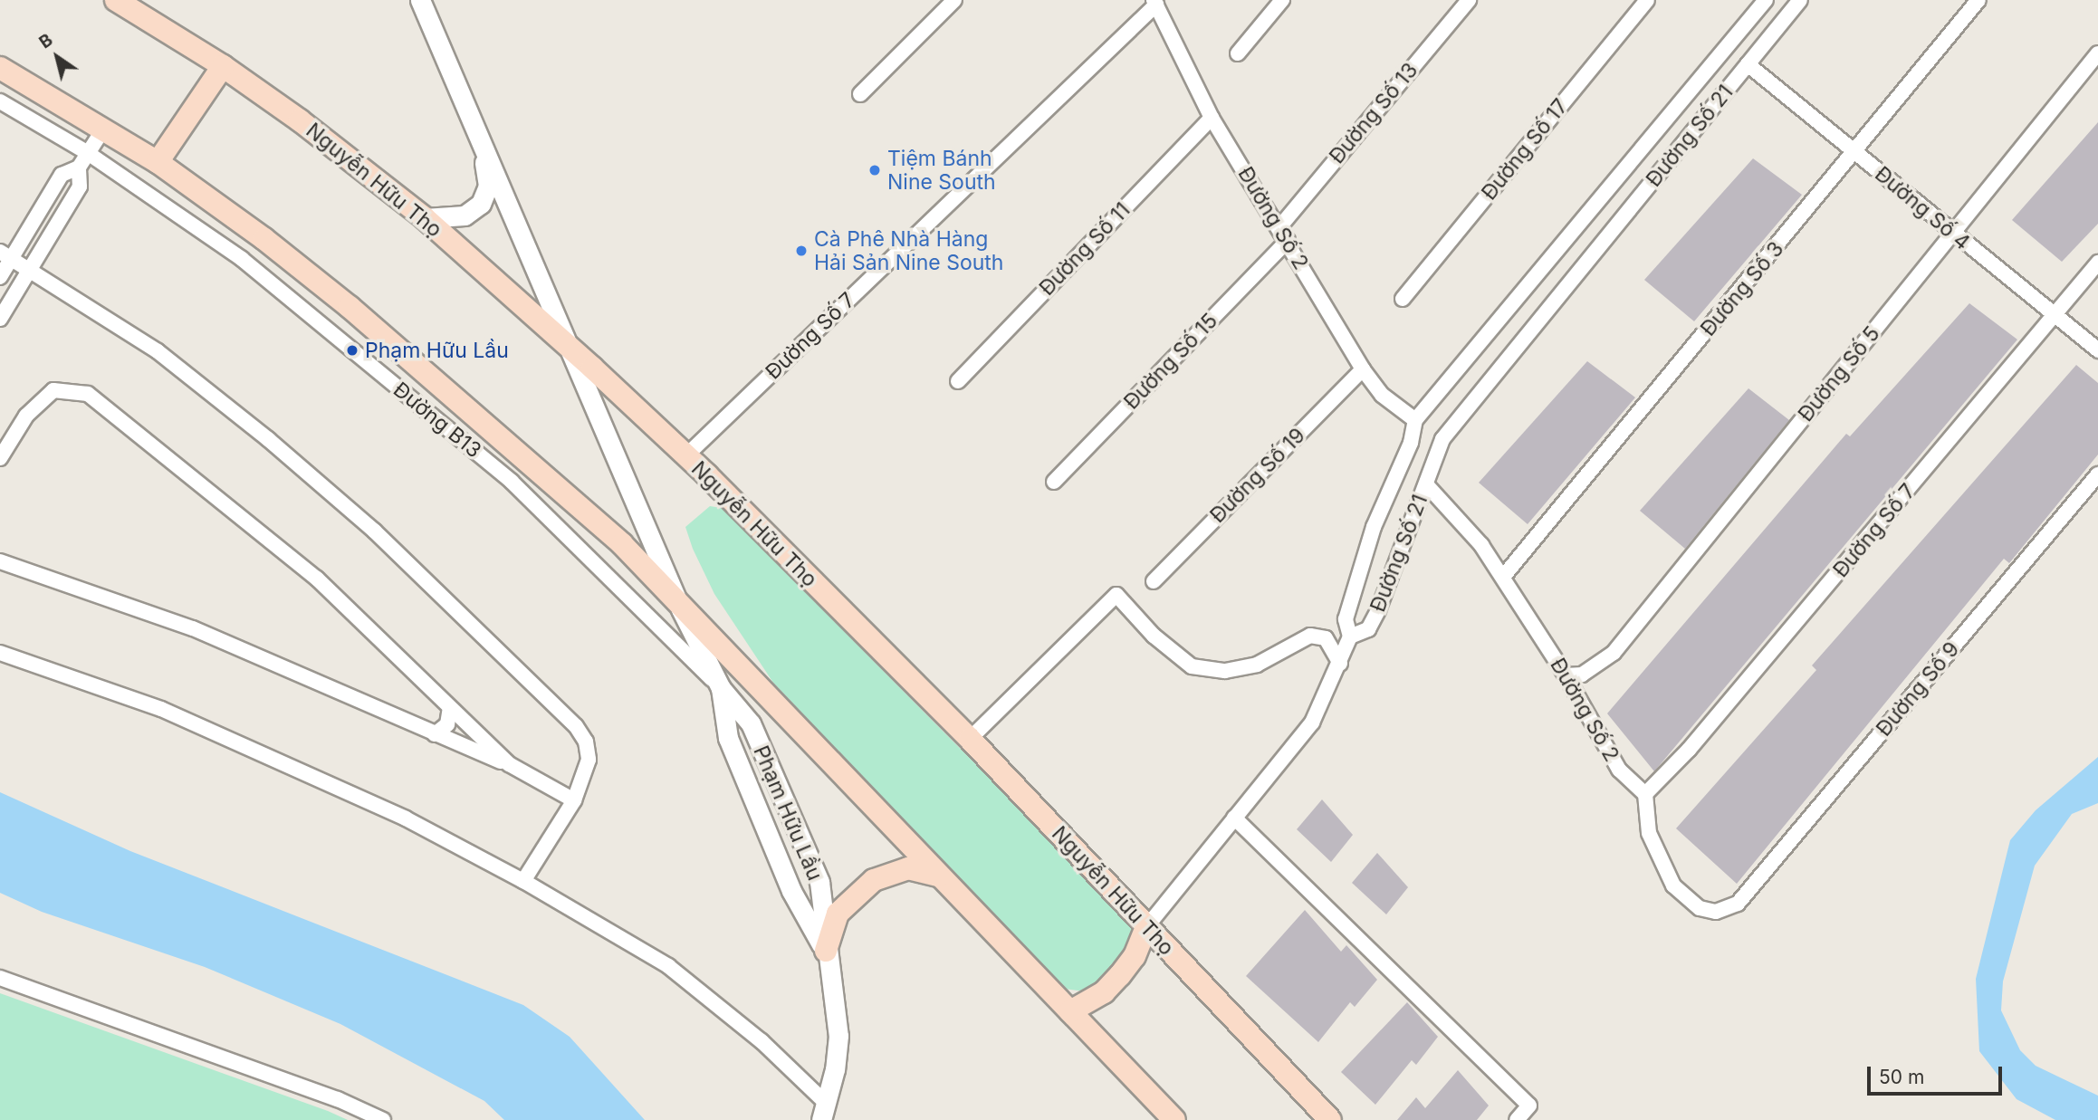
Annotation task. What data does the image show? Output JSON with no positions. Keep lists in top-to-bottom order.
{
  "streets": {
    "main road": ["Nguyễn Hữu Thọ", "Phạm Hữu Lầu"],
    "street": [
      "Đường Số 13",
      "Đường Số 21",
      "Đường Số 17",
      "Đường Số 4",
      "Đường Số 2",
      "Đường Số 11",
      "Đường Số 3",
      "Đường Số 7",
      "Đường Số 15",
      "Đường Số 5",
      "Đường B13",
      "Đường Số 19",
      "Đường Số 9"
    ]
  },
  "crossings": [
    ["Đường Số 13", "Đường Số 2"],
    ["Đường Số 21", "Đường Số 4"],
    ["Đường Số 21", "Đường Số 2"],
    ["Nguyễn Hữu Thọ", "Đường Số 7"],
    ["Nguyễn Hữu Thọ", "Phạm Hữu Lầu"],
    ["Đường Số 4", "Đường Số 3"],
    ["Đường Số 4", "Đường Số 7"],
    ["Đường Số 4", "Đường Số 5"],
    ["Đường Số 2", "Đường Số 11"],
    ["Đường Số 2", "Đường Số 3"],
    ["Đường Số 2", "Đường Số 7"],
    ["Đường Số 2", "Đường Số 15"],
    ["Đường Số 2", "Đường Số 5"],
    ["Đường Số 2", "Đường Số 19"],
    ["Đường Số 2", "Đường Số 9"],
    ["Đường Số 7", "Đường Số 9"],
    ["Đường B13", "Phạm Hữu Lầu"]
  ],
  "places": ["Tiệm Bánh Nine South", "Cà Phê Nhà Hàng Hải Sản Nine South", "Phạm Hữu Lầu"],
  "scale_bar": "50 m",
  "north": "top left"
}
